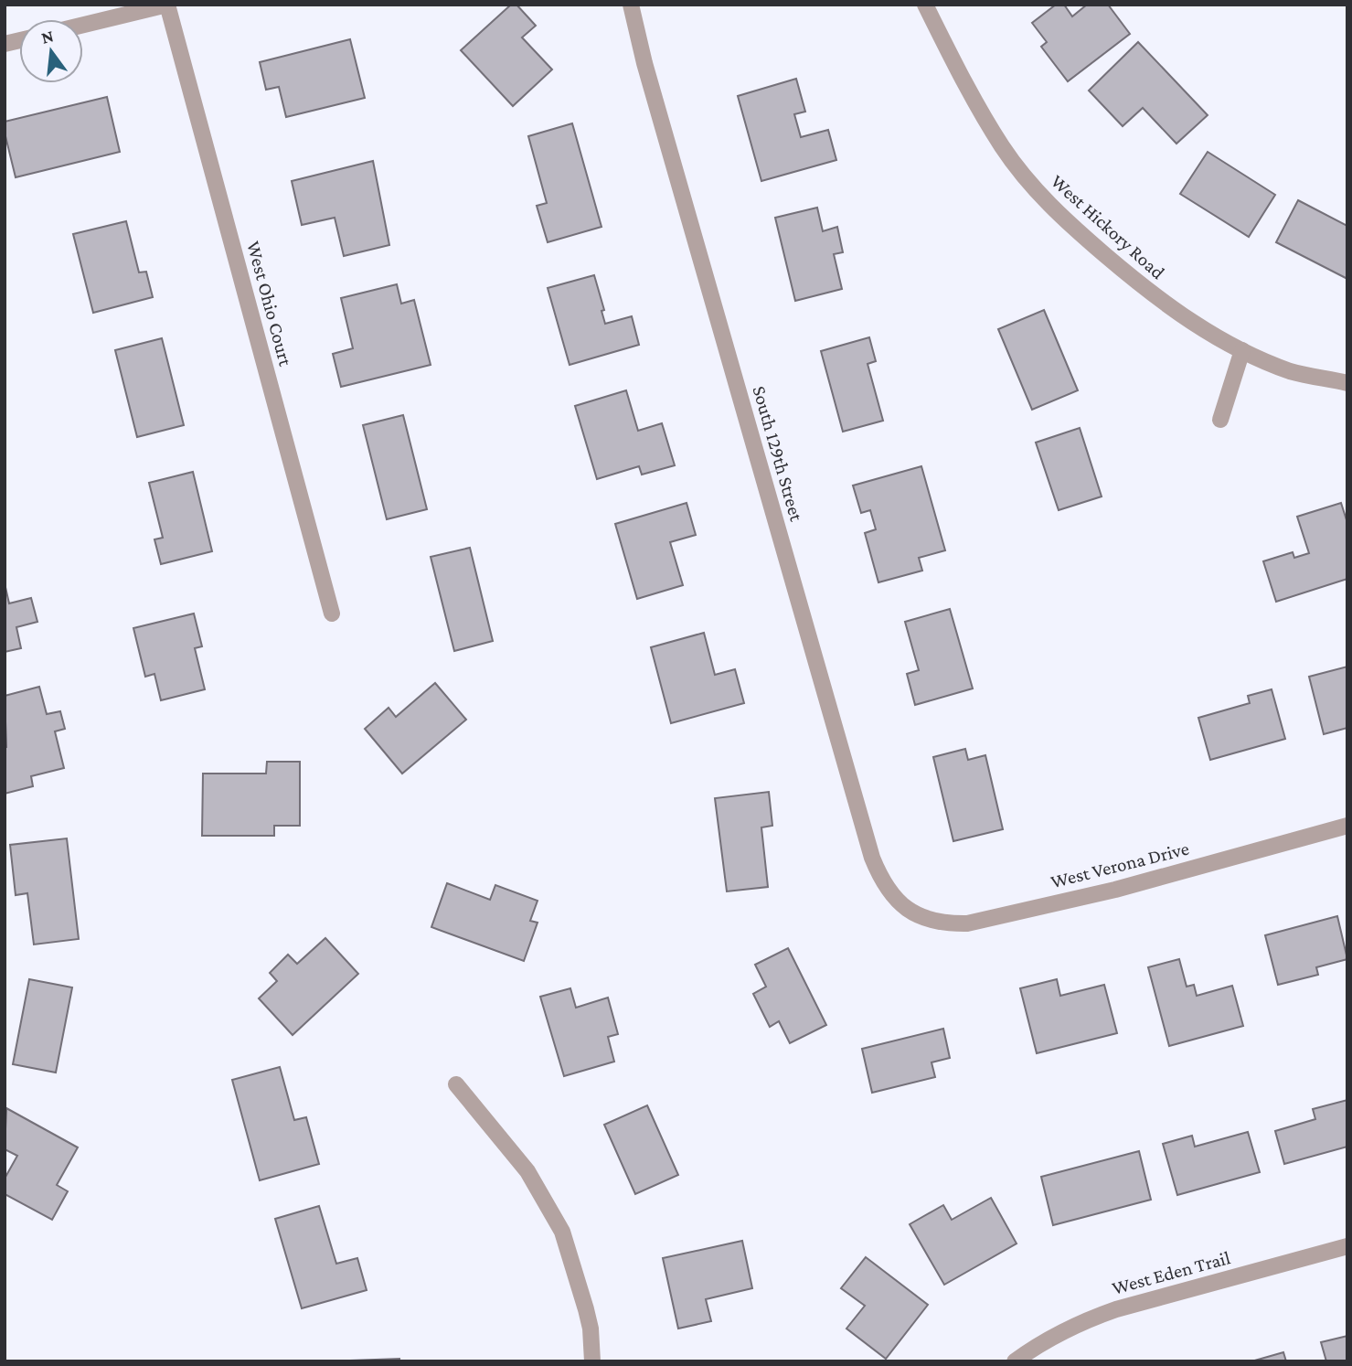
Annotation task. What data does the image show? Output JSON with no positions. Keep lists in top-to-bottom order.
{
  "streets": {
    "street": [
      "West Hickory Road",
      "West Ohio Court",
      "South 129th Street",
      "West Verona Drive",
      "West Eden Trail"
    ]
  },
  "crossings": [
    ["South 129th Street", "West Verona Drive"]
  ],
  "north": "top"
}
